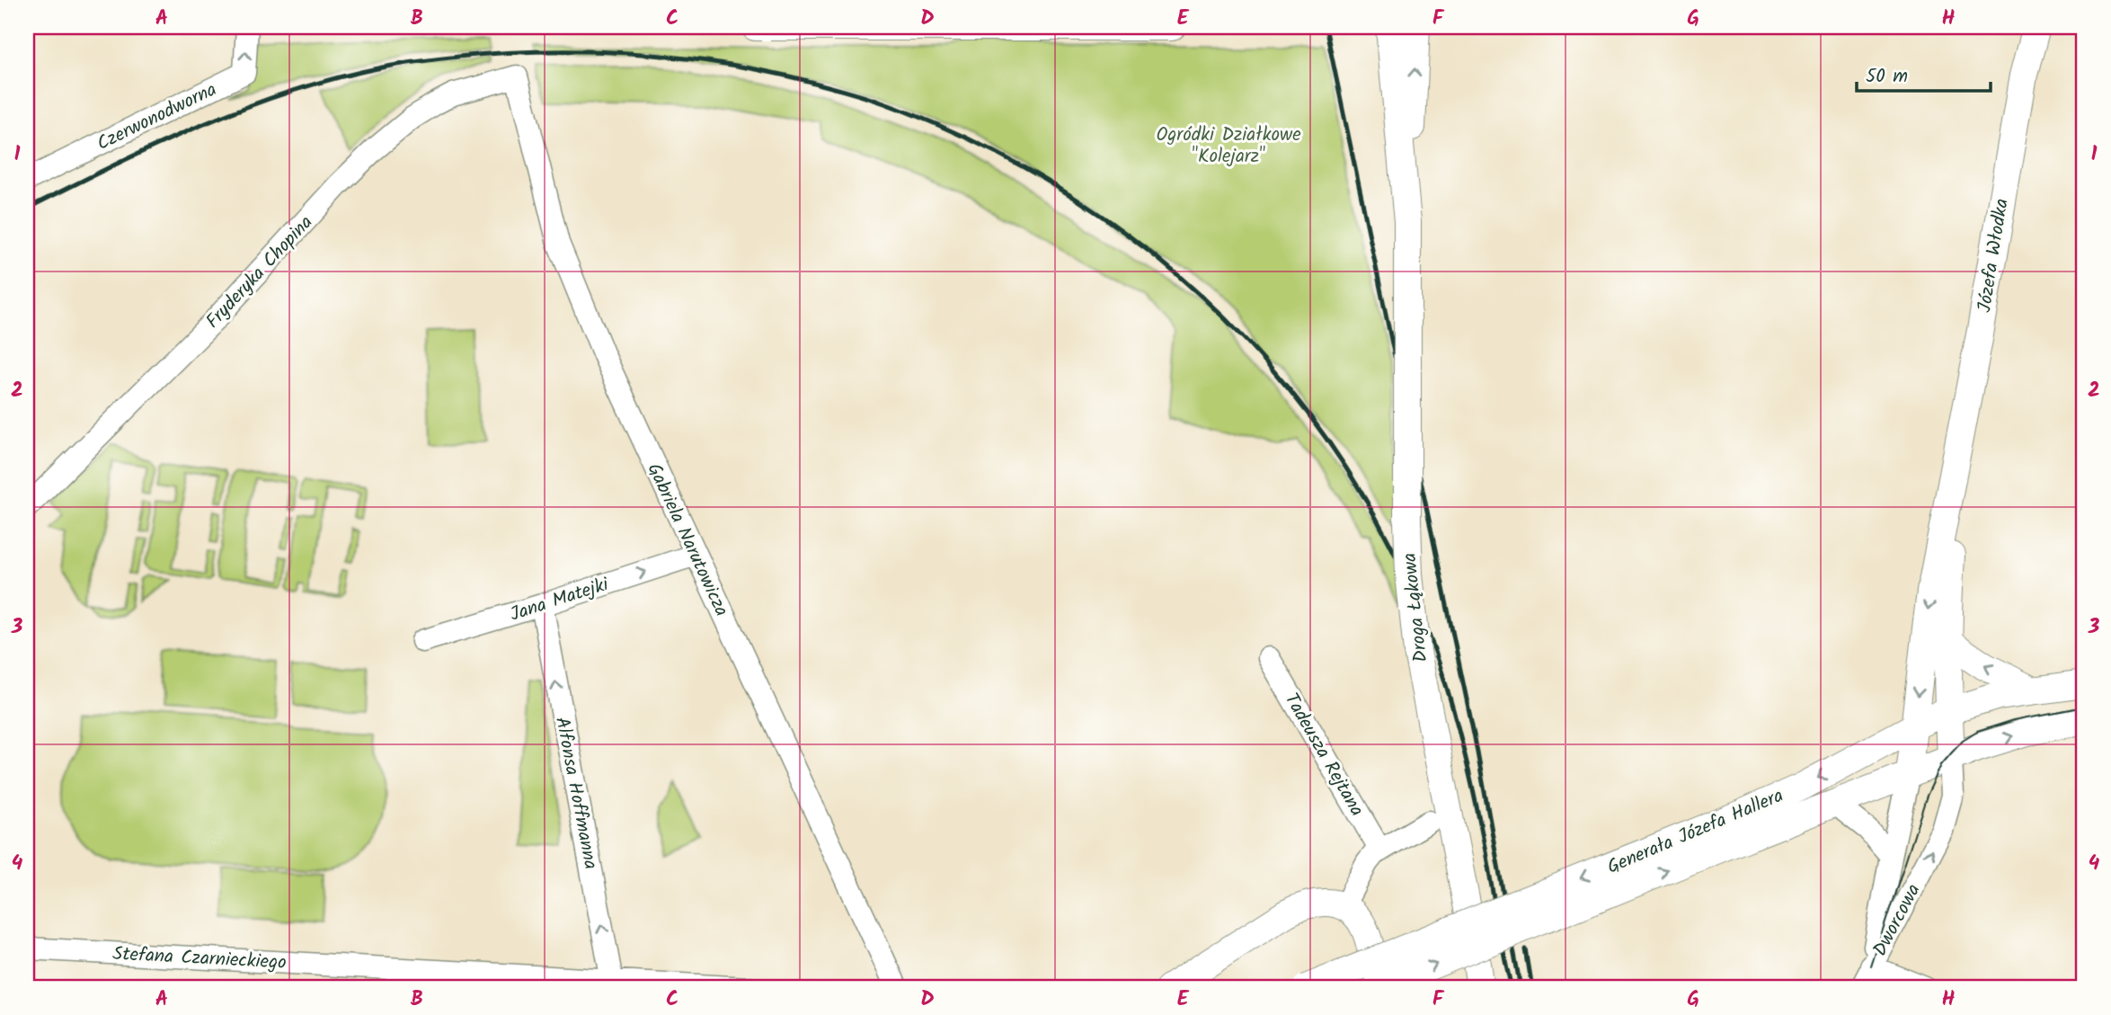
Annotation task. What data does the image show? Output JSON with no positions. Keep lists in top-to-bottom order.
{
  "streets": {
    "main road": ["Józefa Włodka", "Droga Łąkowa", "Generała Józefa Hallera"],
    "street": [
      "Czerwonodworna",
      "Fryderyka Chopina",
      "Gabriela Narutowicza",
      "Jana Matejki",
      "Tadeusza Rejtana",
      "Alfonsa Hoffmanna",
      "Dworcowa",
      "Stefana Czarnieckiego"
    ]
  },
  "crossings": [
    ["Józefa Włodka", "Generała Józefa Hallera"],
    ["Józefa Włodka", "Dworcowa"],
    ["Fryderyka Chopina", "Gabriela Narutowicza"],
    ["Gabriela Narutowicza", "Jana Matejki"],
    ["Jana Matejki", "Alfonsa Hoffmanna"],
    ["Alfonsa Hoffmanna", "Stefana Czarnieckiego"],
    ["Generała Józefa Hallera", "Dworcowa"]
  ],
  "one_way": ["Czerwonodworna", "Jana Matejki", "Alfonsa Hoffmanna"],
  "parks": ["Ogródki Działkowe \"Kolejarz\""],
  "scale_bar": "50 m",
  "grid": {
    "columns": [
      "A",
      "B",
      "C",
      "D",
      "E",
      "F",
      "G",
      "H"
    ],
    "rows": [
      "1",
      "2",
      "3",
      "4"
    ]
  }
}
